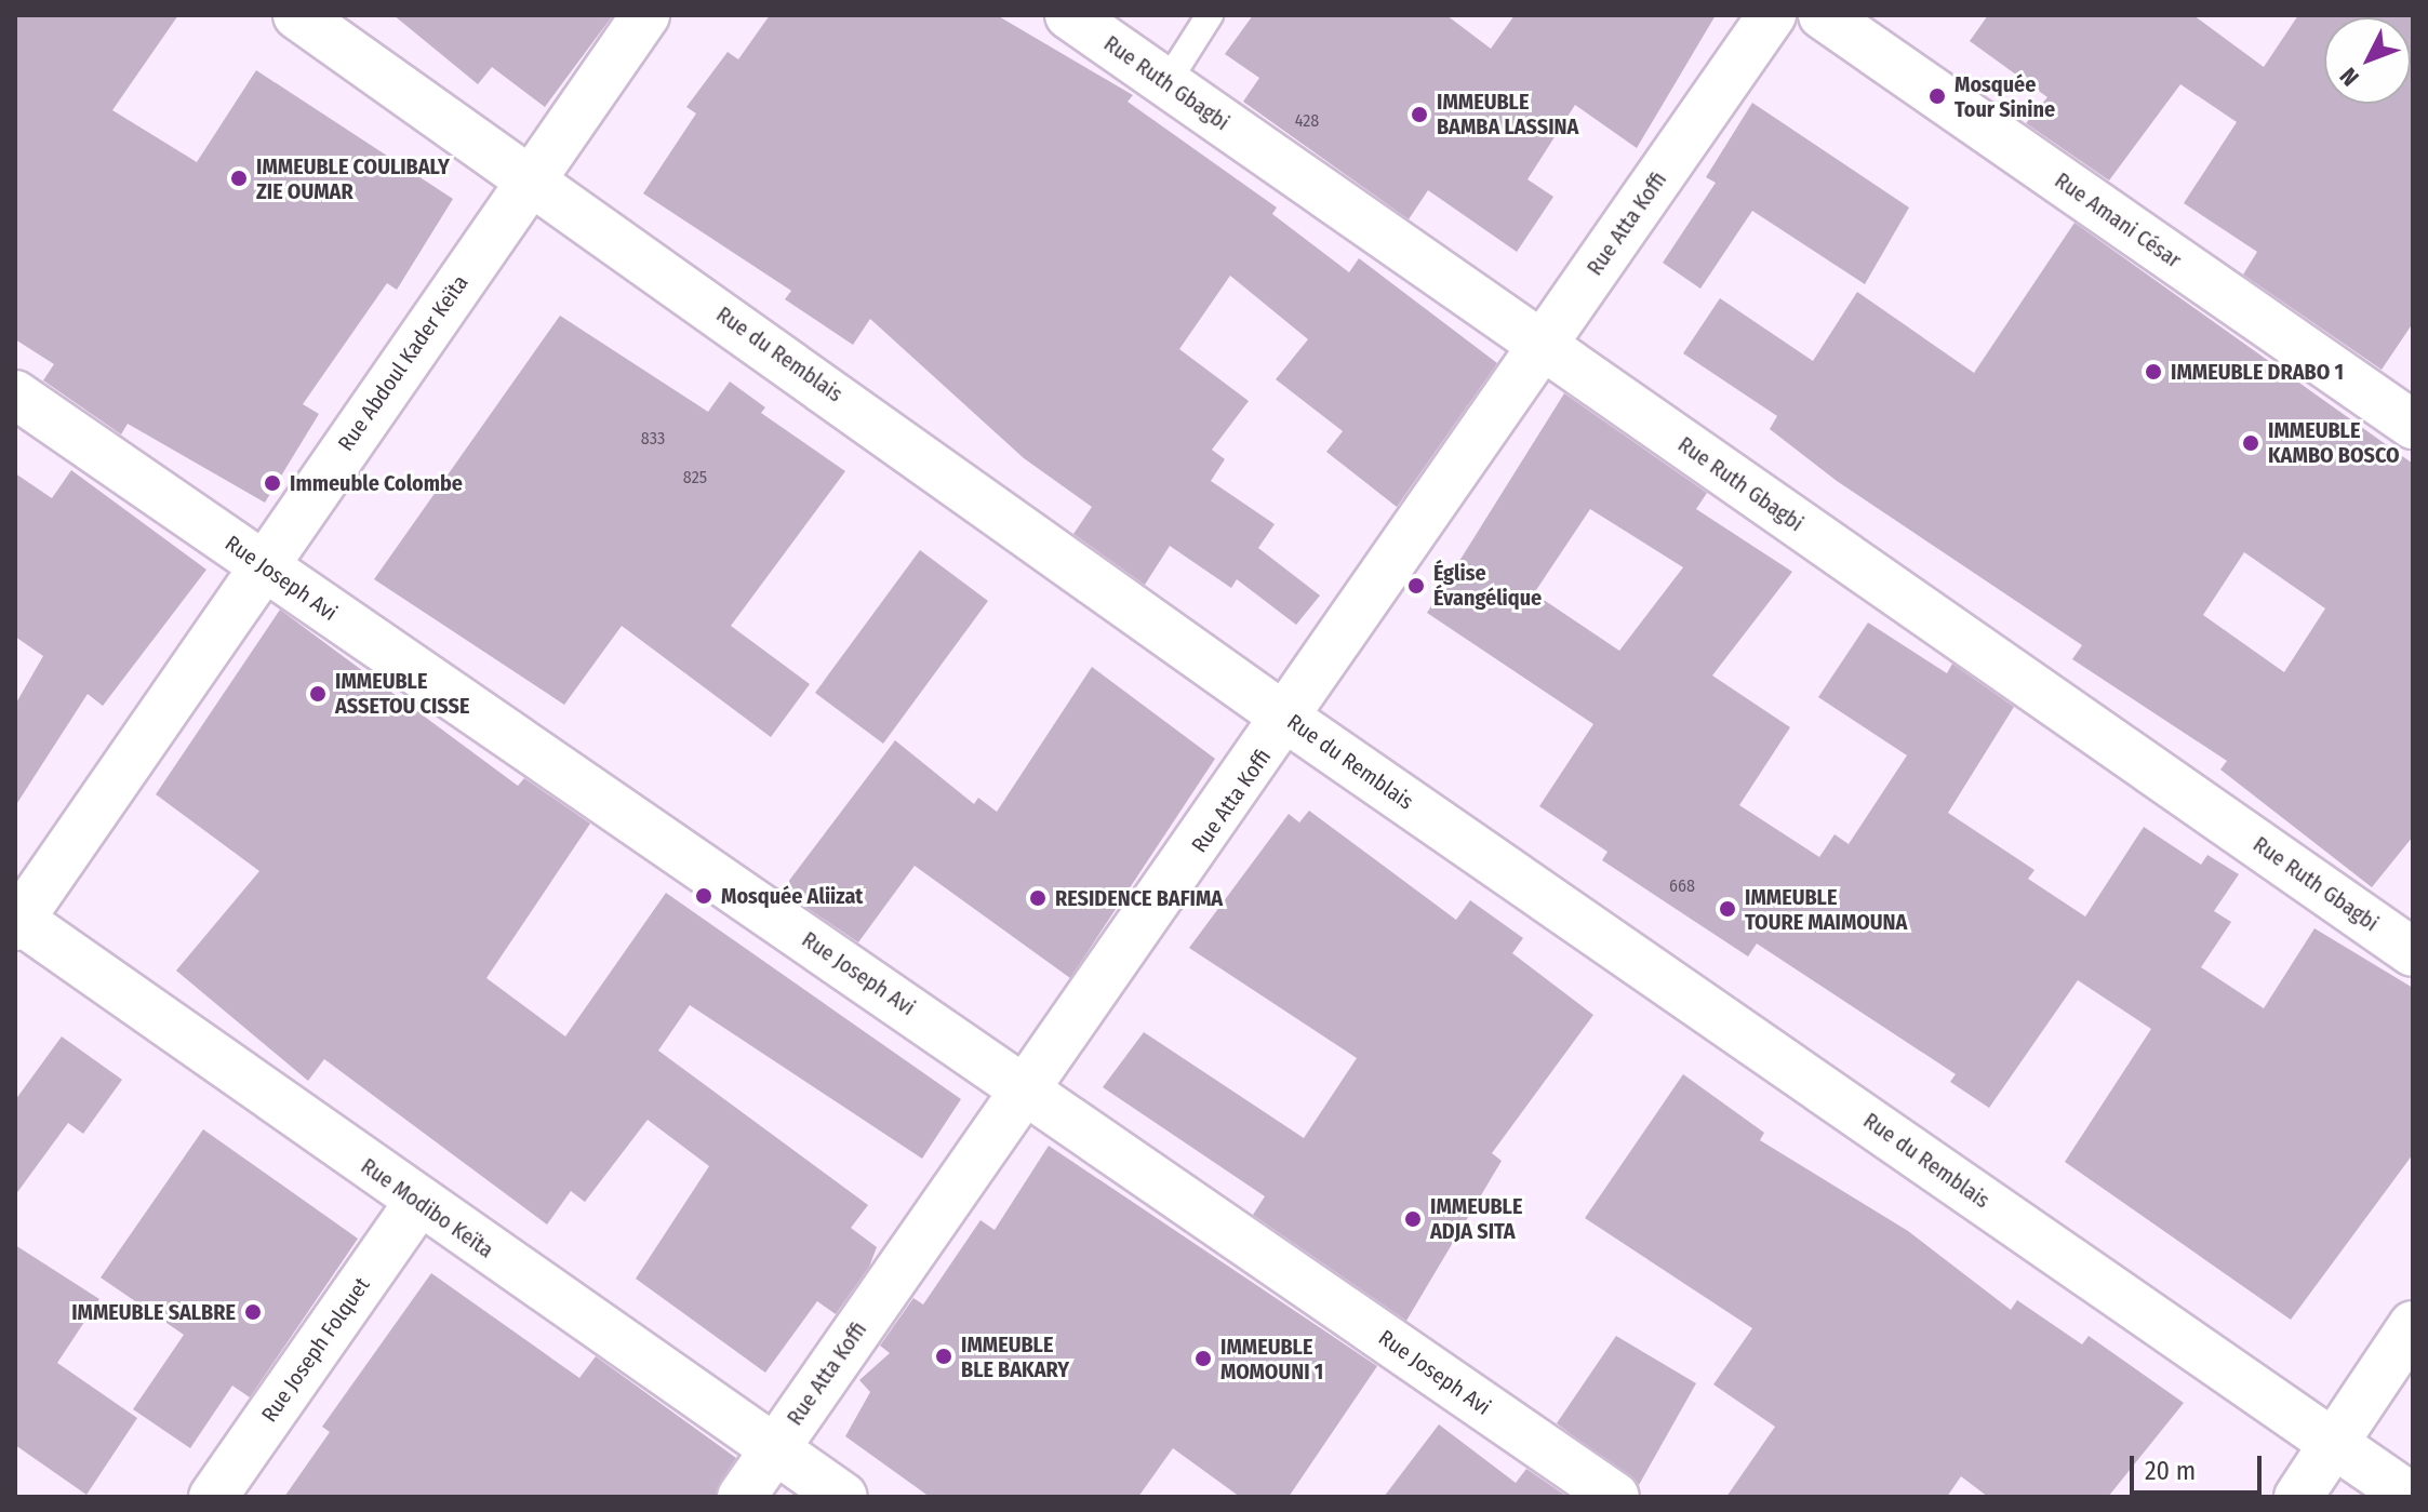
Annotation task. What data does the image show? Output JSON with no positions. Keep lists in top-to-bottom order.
{
  "streets": {
    "street": [
      "Rue Ruth Gbagbi",
      "Rue Amani César",
      "Rue Atta Koffi",
      "Rue du Remblais",
      "Rue Abdoul Kader Keïta",
      "Rue Joseph Avi",
      "Rue Modibo Keïta",
      "Rue Joseph Folquet"
    ]
  },
  "crossings": [
    ["Rue Ruth Gbagbi", "Rue Atta Koffi"],
    ["Rue Atta Koffi", "Rue du Remblais"],
    ["Rue Atta Koffi", "Rue Joseph Avi"],
    ["Rue Atta Koffi", "Rue Modibo Keïta"],
    ["Rue du Remblais", "Rue Abdoul Kader Keïta"],
    ["Rue Abdoul Kader Keïta", "Rue Joseph Avi"],
    ["Rue Abdoul Kader Keïta", "Rue Modibo Keïta"],
    ["Rue Modibo Keïta", "Rue Joseph Folquet"]
  ],
  "places": [
    "Mosquée Tour Sinine",
    "IMMEUBLE BAMBA LASSINA",
    "IMMEUBLE COULIBALY ZIE OUMAR",
    "IMMEUBLE DRABO 1",
    "IMMEUBLE KAMBO BOSCO",
    "Immeuble Colombe",
    "Église Évangélique",
    "IMMEUBLE ASSETOU CISSE",
    "Mosquée Aliizat",
    "RESIDENCE BAFIMA",
    "IMMEUBLE TOURE MAIMOUNA",
    "IMMEUBLE ADJA SITA",
    "IMMEUBLE SALBRE",
    "IMMEUBLE BLE BAKARY",
    "IMMEUBLE MOMOUNI 1"
  ],
  "house_numbers": [
    "428",
    "833",
    "825",
    "668"
  ],
  "scale_bar": "20 m",
  "north": "bottom left"
}
